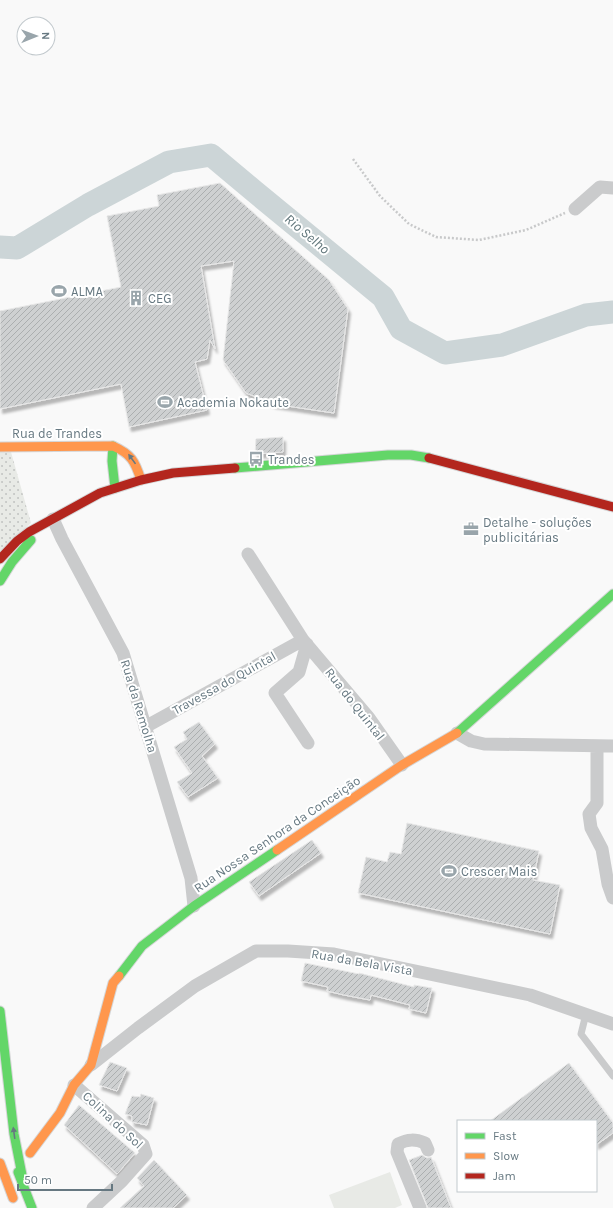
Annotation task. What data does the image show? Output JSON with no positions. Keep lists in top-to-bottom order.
{
  "streets": {
    "main road": ["Rua de Trandes", "Rua Nossa Senhora da Conceição"],
    "street": [
      "Travessa do Quintal",
      "Rua do Quintal",
      "Rua da Remolha",
      "Rua da Bela Vista",
      "Colina do Sol"
    ]
  },
  "crossings": [
    ["Travessa do Quintal", "Rua do Quintal"],
    ["Travessa do Quintal", "Rua da Remolha"],
    ["Rua do Quintal", "Rua Nossa Senhora da Conceição"],
    ["Rua da Remolha", "Rua Nossa Senhora da Conceição"],
    ["Rua Nossa Senhora da Conceição", "Rua da Bela Vista"],
    ["Rua Nossa Senhora da Conceição", "Colina do Sol"]
  ],
  "water": ["Rio Selho"],
  "places": {
    "sports": ["ALMA", "Academia Nokaute", "Crescer Mais"],
    "building": ["CEG"],
    "bus stop": ["Trandes"],
    "office": ["Detalhe - soluções publicitárias"]
  },
  "legend": ["Fast", "Slow", "Jam"],
  "scale_bar": "50 m",
  "north": "right"
}
